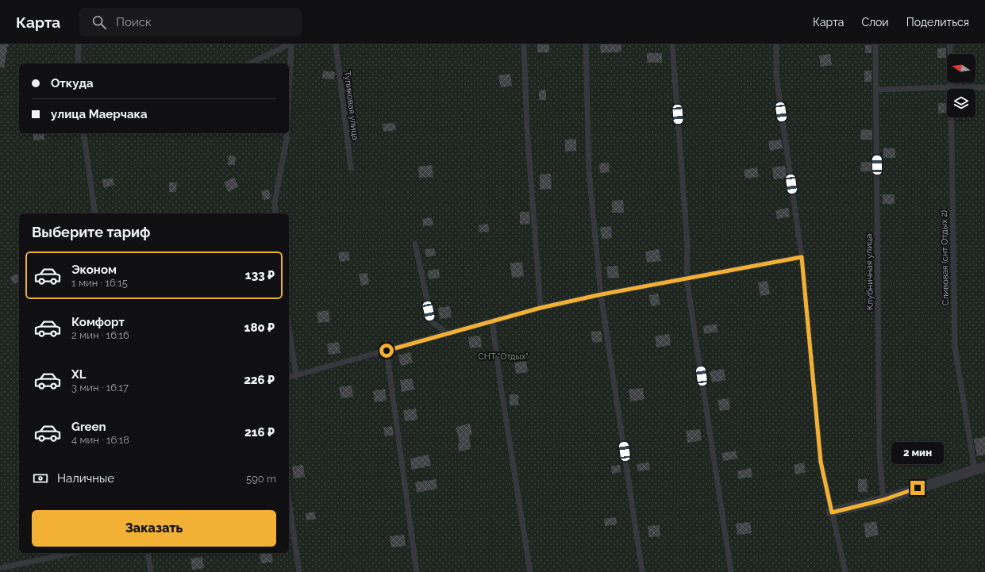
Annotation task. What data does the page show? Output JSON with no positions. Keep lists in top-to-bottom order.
{
  "streets": {
    "lane": ["Тупиковая улица", "Сливовая (снт Отдых 2)", "Клубничная улица"]
  },
  "parks": ["СНТ \"Отдых\""],
  "north": "left",
  "page": {
    "header": "Карта",
    "search": "Поиск",
    "nav": ["Карта", "Слои", "Поделиться"],
    "banner": ["Откуда", "улица Маерчака"],
    "heading": "Выберите тариф",
    "list": [
      {
        "name": "Эконом",
        "note": "1 мин · 16:15",
        "value": "133 ₽"
      },
      {
        "name": "Комфорт",
        "note": "2 мин · 16:16",
        "value": "180 ₽"
      },
      {
        "name": "XL",
        "note": "3 мин · 16:17",
        "value": "226 ₽"
      },
      {
        "name": "Green",
        "note": "4 мин · 16:18",
        "value": "216 ₽"
      }
    ],
    "bubble": "2 мин",
    "pay": ["Наличные", "590 m"],
    "buttons": "Заказать"
  }
}
